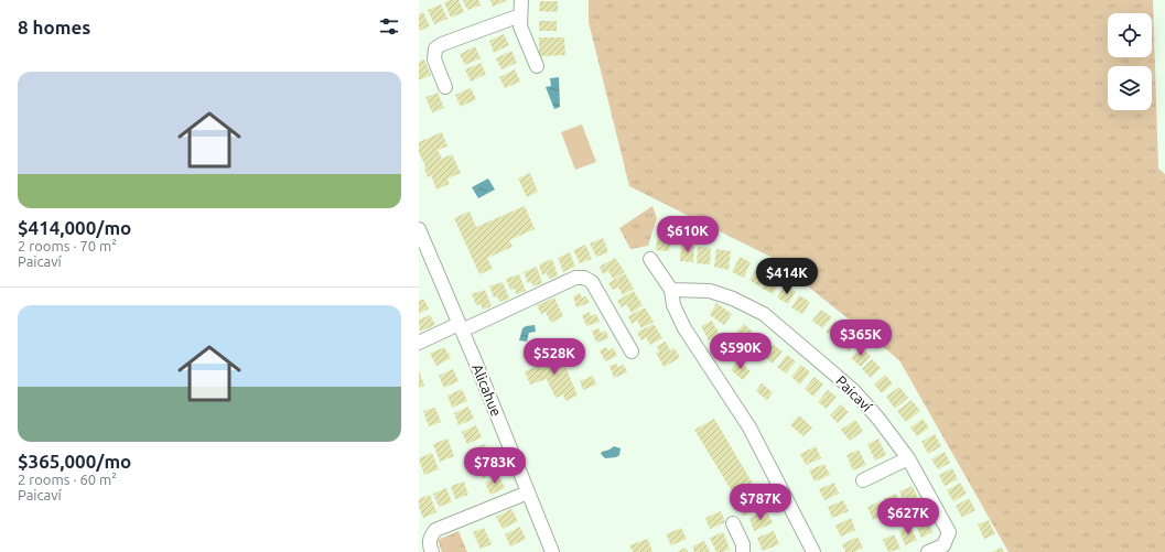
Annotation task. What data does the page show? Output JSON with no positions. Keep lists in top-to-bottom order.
{
  "streets": {
    "street": ["Alicahue", "Paicaví"]
  },
  "page": {
    "heading": "8 homes",
    "list": [
      {
        "name": "$414,000/mo",
        "note": "2 rooms · 70 m² · Paicaví"
      },
      {
        "name": "$365,000/mo",
        "note": "2 rooms · 60 m² · Paicaví"
      }
    ],
    "price": [
      "$610K",
      "$414K",
      "$365K",
      "$590K",
      "$528K",
      "$783K",
      "$787K",
      "$627K"
    ]
  }
}
